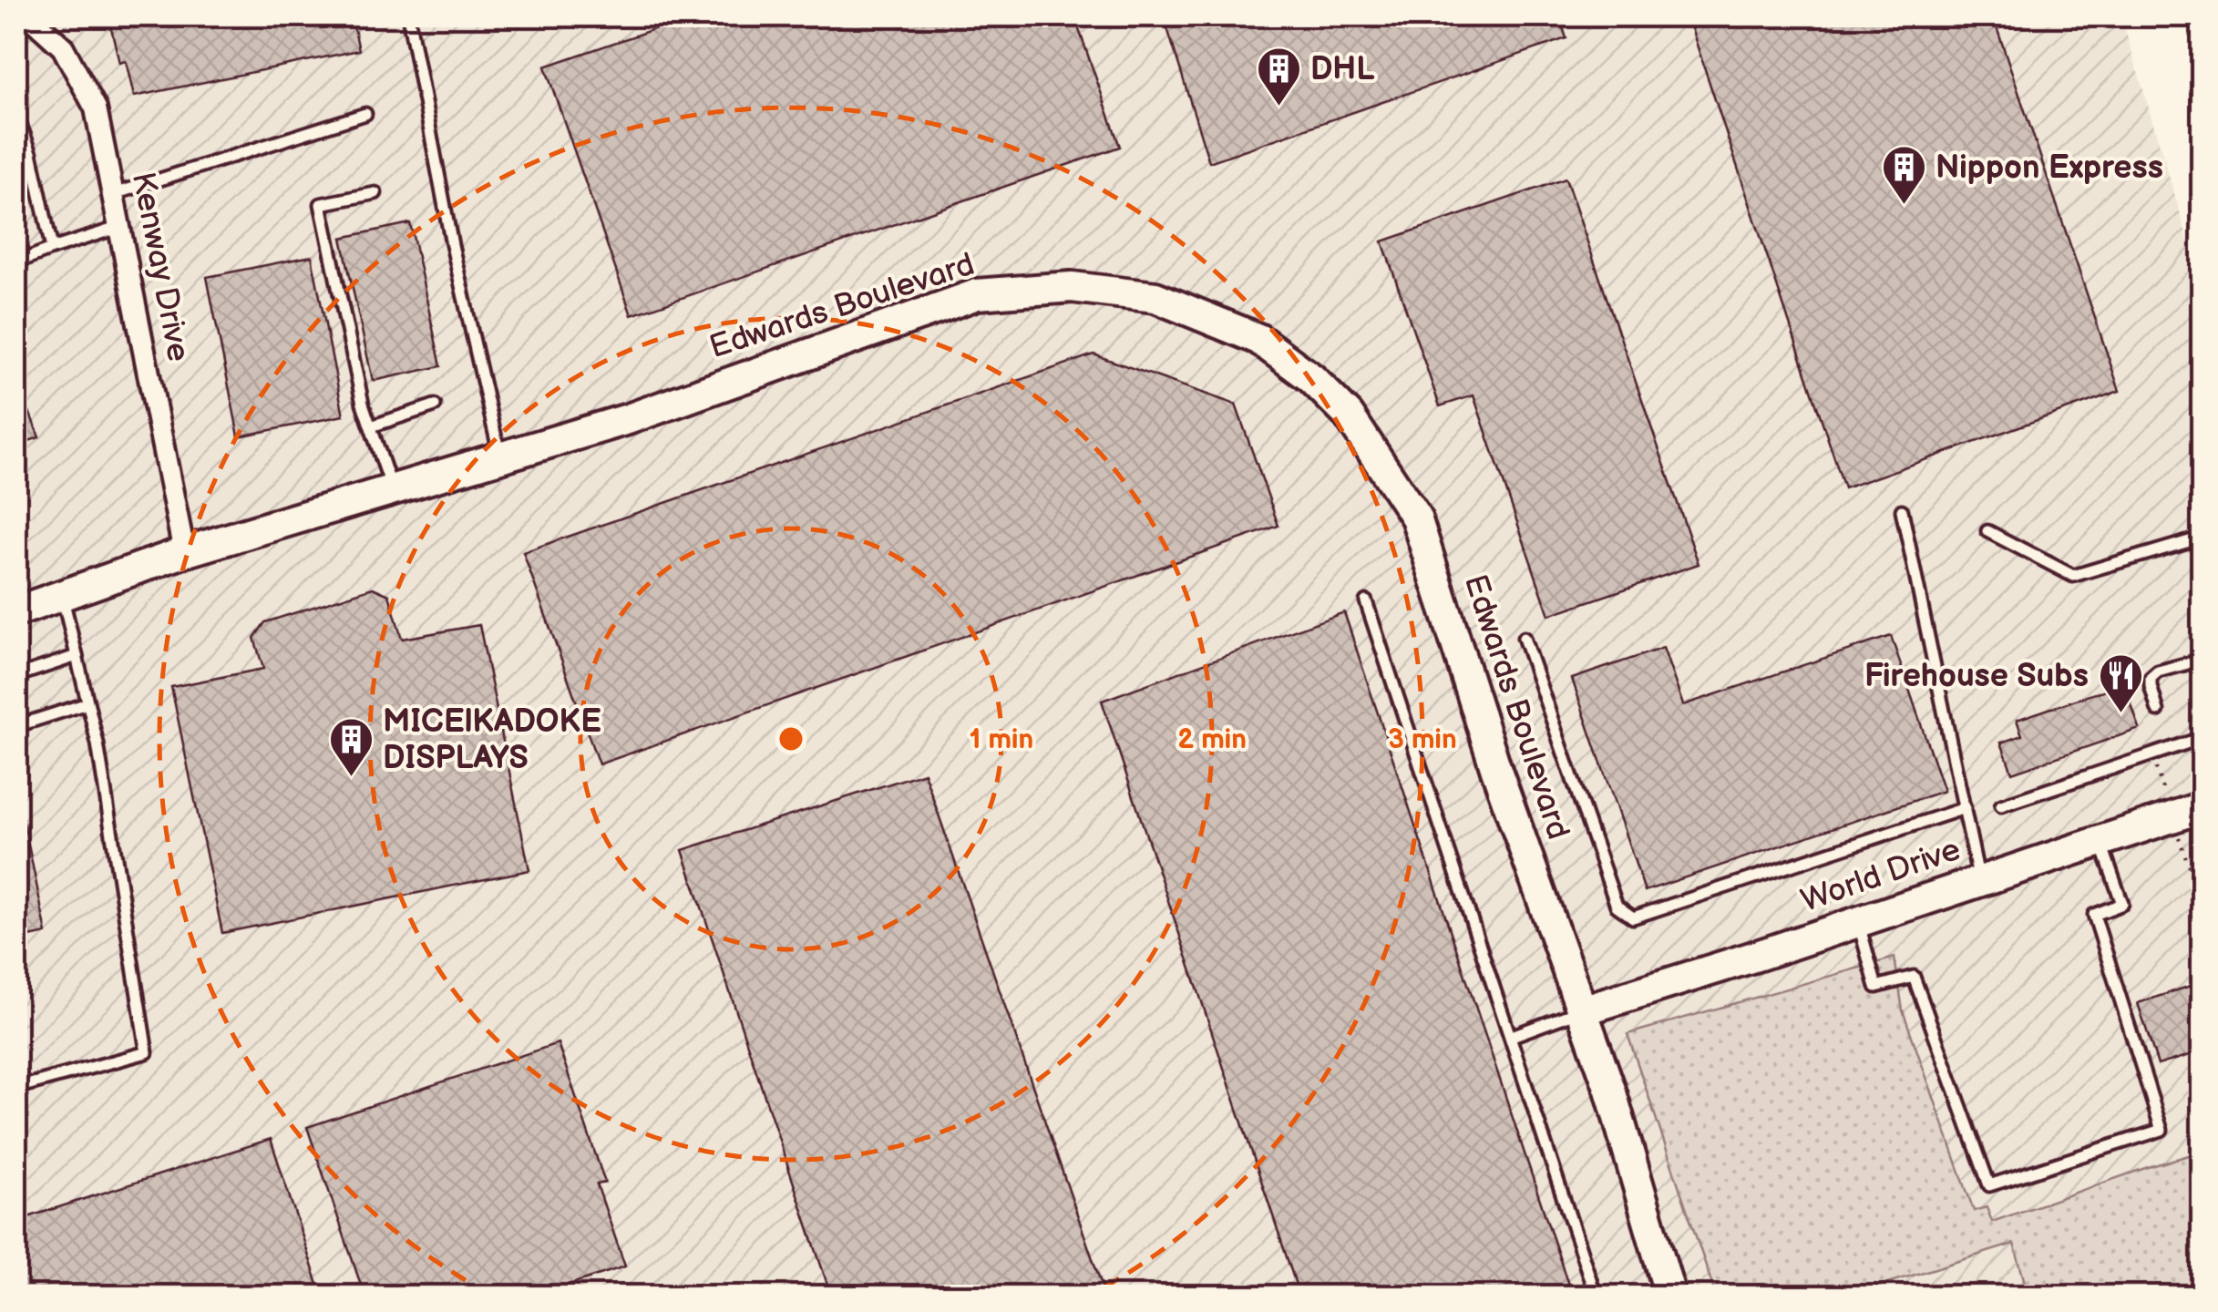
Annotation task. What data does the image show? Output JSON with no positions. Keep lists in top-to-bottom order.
{
  "streets": {
    "street": ["Kenway Drive", "Edwards Boulevard", "World Drive"]
  },
  "crossings": [
    ["Kenway Drive", "Edwards Boulevard"],
    ["Edwards Boulevard", "World Drive"]
  ],
  "places": {
    "building": ["DHL", "Nippon Express", "MICE|KADOKE DISPLAYS"],
    "restaurant": ["Firehouse Subs"]
  },
  "rings": ["1 min", "2 min", "3 min"]
}
